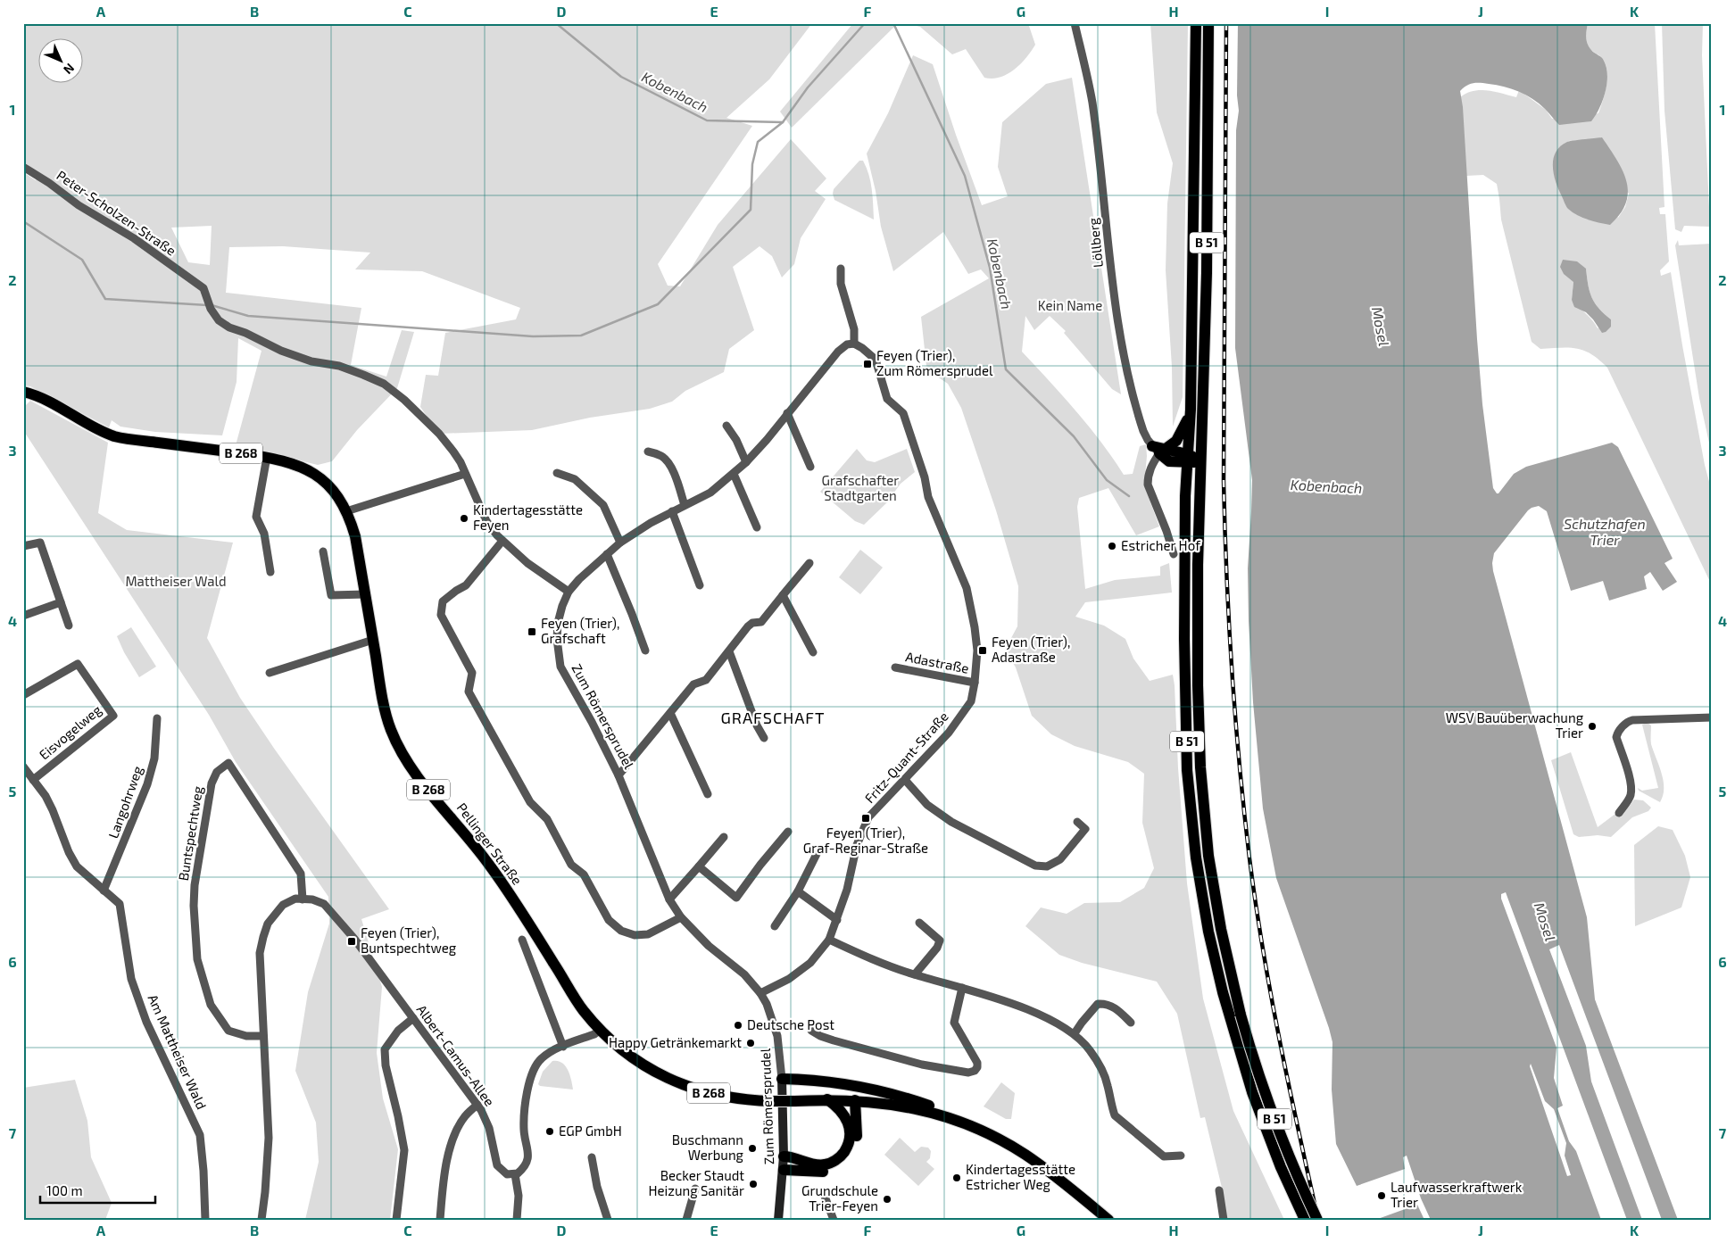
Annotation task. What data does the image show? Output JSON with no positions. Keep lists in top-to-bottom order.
{
  "streets": {
    "main road": ["B 51", "B 268", "Pellinger Straße"],
    "street": [
      "Peter-Scholzen-Straße",
      "Löllberg",
      "Adastraße",
      "Zum Römersprudel",
      "Eisvogelweg",
      "Fritz-Quant-Straße",
      "Langohrweg",
      "Buntspechtweg",
      "Am Mattheiser Wald",
      "Albert-Camus-Allee"
    ]
  },
  "crossings": [
    ["Peter-Scholzen-Straße", "Zum Römersprudel"],
    ["B 268", "Pellinger Straße"],
    ["Adastraße", "Fritz-Quant-Straße"],
    ["Zum Römersprudel", "Fritz-Quant-Straße"],
    ["Eisvogelweg", "Am Mattheiser Wald"],
    ["Langohrweg", "Am Mattheiser Wald"],
    ["Buntspechtweg", "Albert-Camus-Allee"]
  ],
  "districts": ["GRAFSCHAFT"],
  "water": ["Kobenbach", "Mosel", "Schutzhafen Trier"],
  "parks": ["Kein Name", "Grafschafter Stadtgarten", "Mattheiser Wald"],
  "places": {
    "transit": [
      "Feyen (Trier), Zum Römersprudel",
      "Feyen (Trier), Grafschaft",
      "Feyen (Trier), Adastraße",
      "Feyen (Trier), Graf-Reginar-Straße",
      "Feyen (Trier), Buntspechtweg"
    ],
    "other": [
      "Kindertagesstätte Feyen",
      "Estricher Hof",
      "WSV Bauüberwachung Trier",
      "Deutsche Post",
      "Happy Getränkemarkt",
      "EGP GmbH",
      "Buschmann Werbung",
      "Kindertagesstätte Estricher Weg",
      "Becker Staudt Heizung Sanitär",
      "Laufwasserkraftwerk Trier",
      "Grundschule Trier-Feyen"
    ]
  },
  "scale_bar": "100 m",
  "north": "bottom right",
  "grid": {
    "columns": [
      "A",
      "B",
      "C",
      "D",
      "E",
      "F",
      "G",
      "H",
      "I",
      "J",
      "K"
    ],
    "rows": [
      "1",
      "2",
      "3",
      "4",
      "5",
      "6",
      "7"
    ]
  }
}
